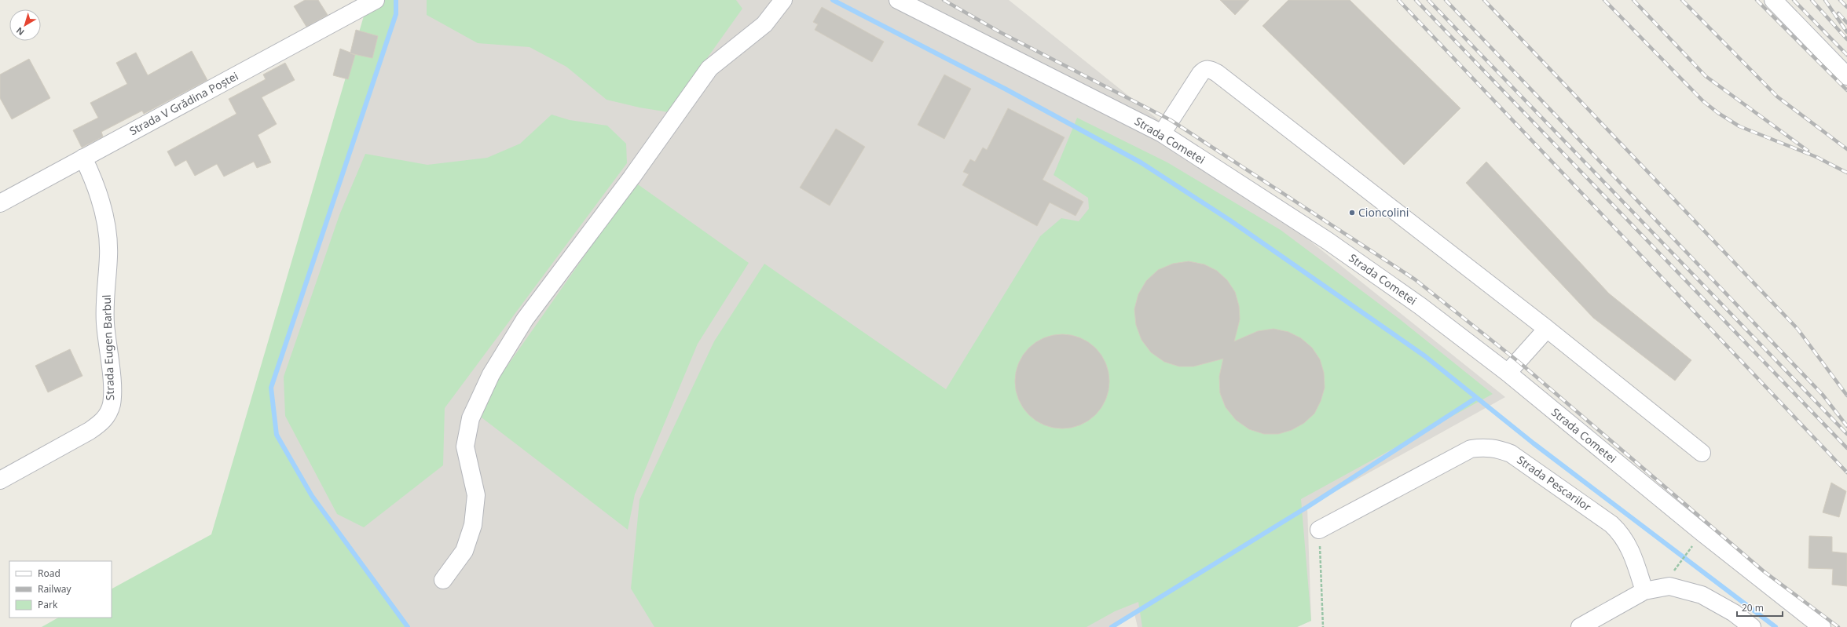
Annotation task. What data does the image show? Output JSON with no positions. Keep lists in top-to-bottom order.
{
  "streets": {
    "street": [
      "Strada V Grădina Poștei",
      "Strada Cometei",
      "Strada Eugen Barbul",
      "Strada Pescarilor"
    ]
  },
  "crossings": [
    ["Strada V Grădina Poștei", "Strada Eugen Barbul"]
  ],
  "places": ["Cioncolini"],
  "legend": ["Road", "Railway", "Park"],
  "scale_bar": "20 m",
  "north": "bottom left"
}
